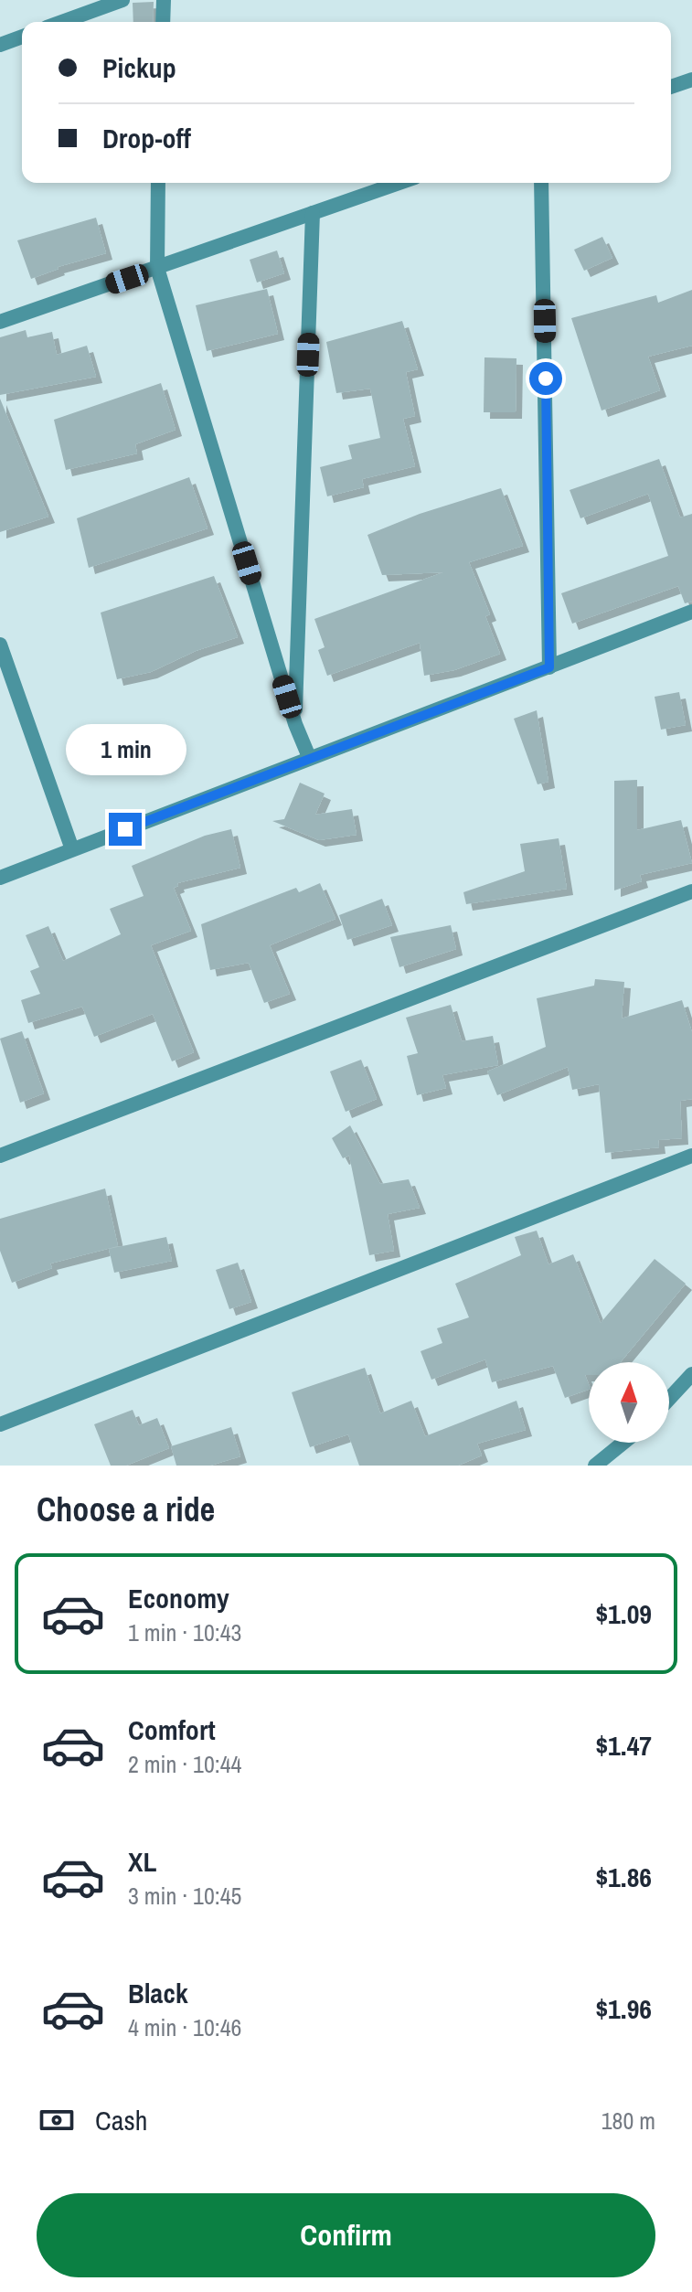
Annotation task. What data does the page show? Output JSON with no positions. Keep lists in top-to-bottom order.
{
  "north": "top",
  "page": {
    "banner": ["Pickup", "Drop-off"],
    "bubble": "1 min",
    "heading": "Choose a ride",
    "list": [
      {
        "name": "Economy",
        "note": "1 min · 10:43",
        "value": "$1.09"
      },
      {
        "name": "Comfort",
        "note": "2 min · 10:44",
        "value": "$1.47"
      },
      {
        "name": "XL",
        "note": "3 min · 10:45",
        "value": "$1.86"
      },
      {
        "name": "Black",
        "note": "4 min · 10:46",
        "value": "$1.96"
      }
    ],
    "pay": ["Cash", "180 m"],
    "buttons": "Confirm"
  }
}
